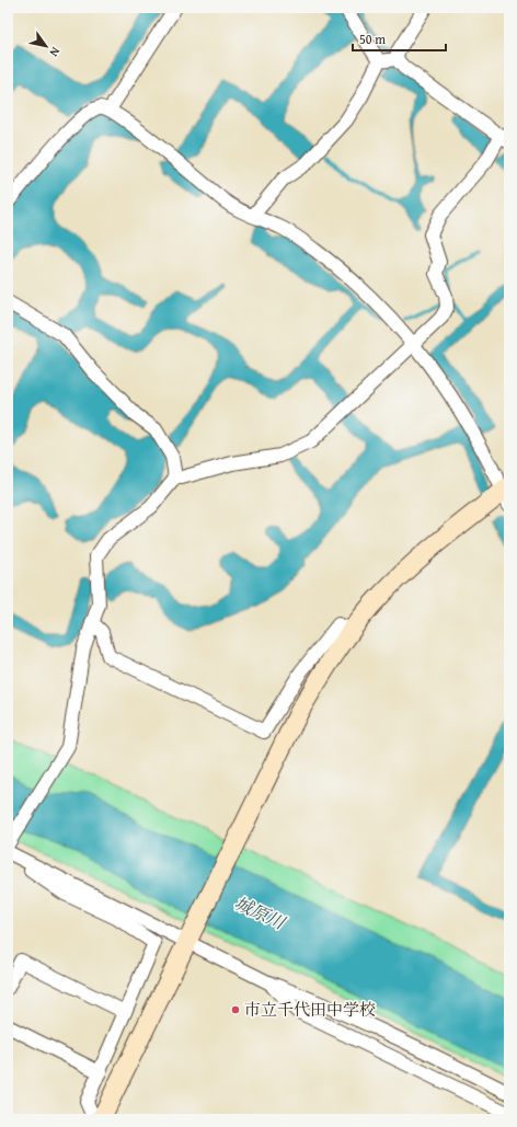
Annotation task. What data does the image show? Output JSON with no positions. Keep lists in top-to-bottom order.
{
  "water": ["城原川"],
  "places": ["市立千代田中学校"],
  "scale_bar": "50 m",
  "north": "bottom right"
}
